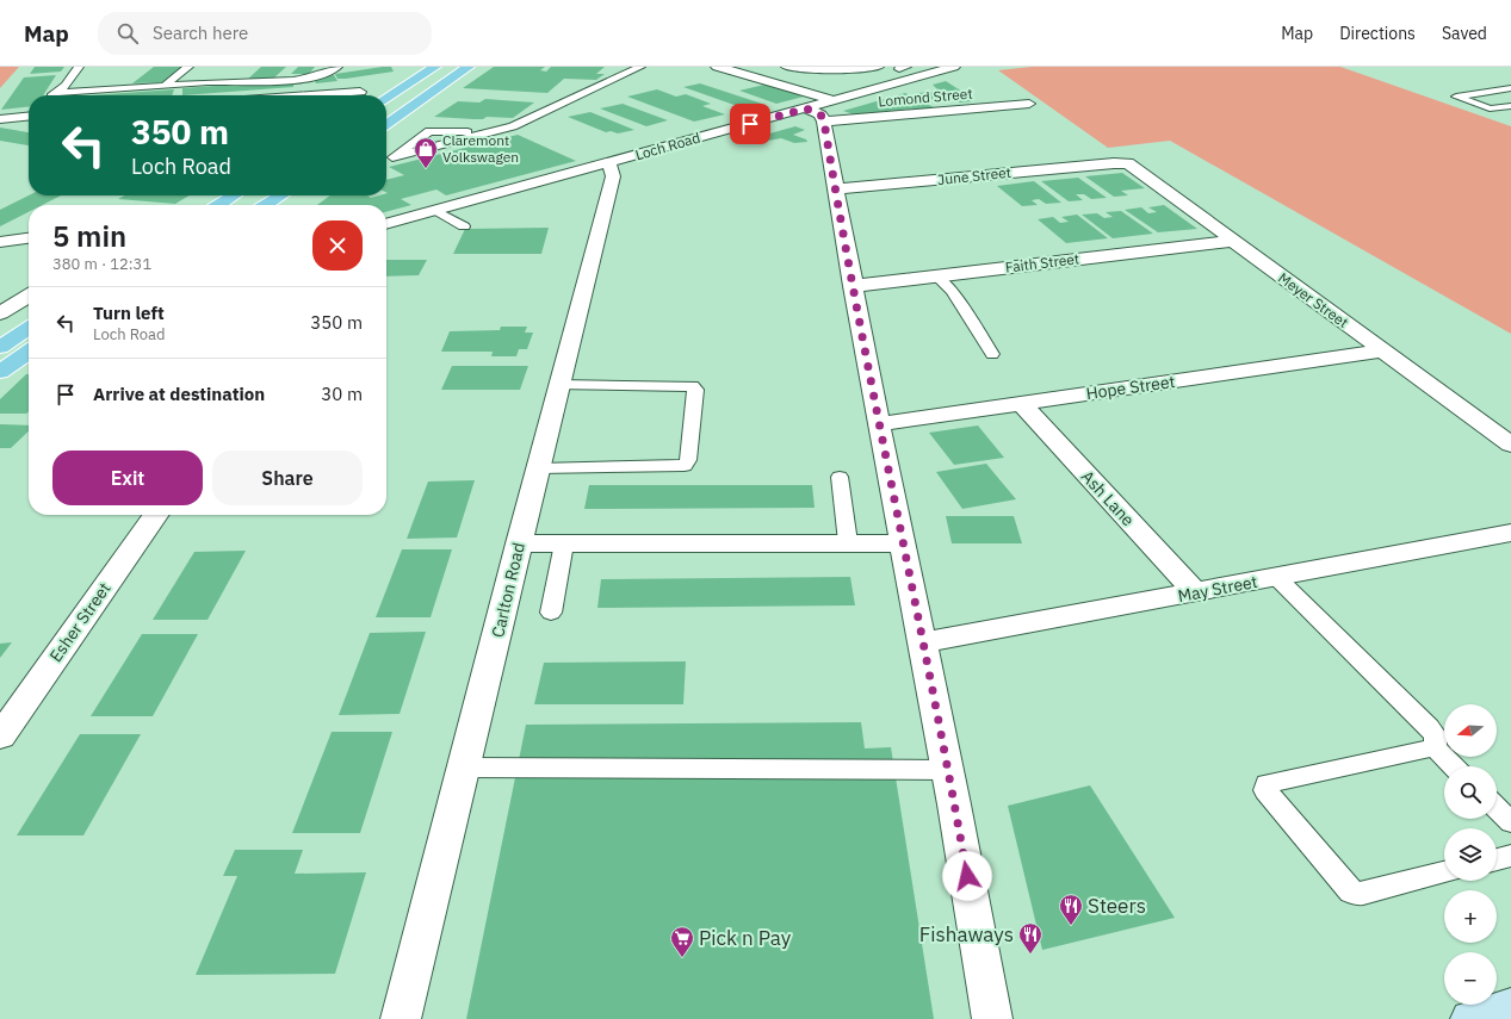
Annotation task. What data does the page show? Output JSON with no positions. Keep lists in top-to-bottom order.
{
  "streets": {
    "street": [
      "Lomond Street",
      "Loch Road",
      "June Street",
      "Faith Street",
      "Meyer Street",
      "Hope Street",
      "Ash Lane",
      "May Street",
      "Carlton Road",
      "Esher Street"
    ]
  },
  "crossings": [
    ["Loch Road", "Carlton Road"],
    ["June Street", "Meyer Street"],
    ["Faith Street", "Meyer Street"],
    ["Meyer Street", "Hope Street"],
    ["Hope Street", "Ash Lane"],
    ["Ash Lane", "May Street"]
  ],
  "places": {
    "shop": ["Claremont Volkswagen"],
    "restaurant": ["Steers", "Fishaways"],
    "supermarket": ["Pick n Pay"]
  },
  "north": "left",
  "page": {
    "header": "Map",
    "search": "Search here",
    "nav": ["Map", "Directions", "Saved"],
    "turn": ["350 m", "Loch Road"],
    "heading": ["5 min", "380 m · 12:31"],
    "list": [
      {
        "name": "Turn left",
        "note": "Loch Road",
        "value": "350 m"
      },
      {
        "name": "Arrive at destination",
        "value": "30 m"
      }
    ],
    "buttons": ["Exit", "Share"],
    "map_buttons": ["+", "−"]
  }
}
